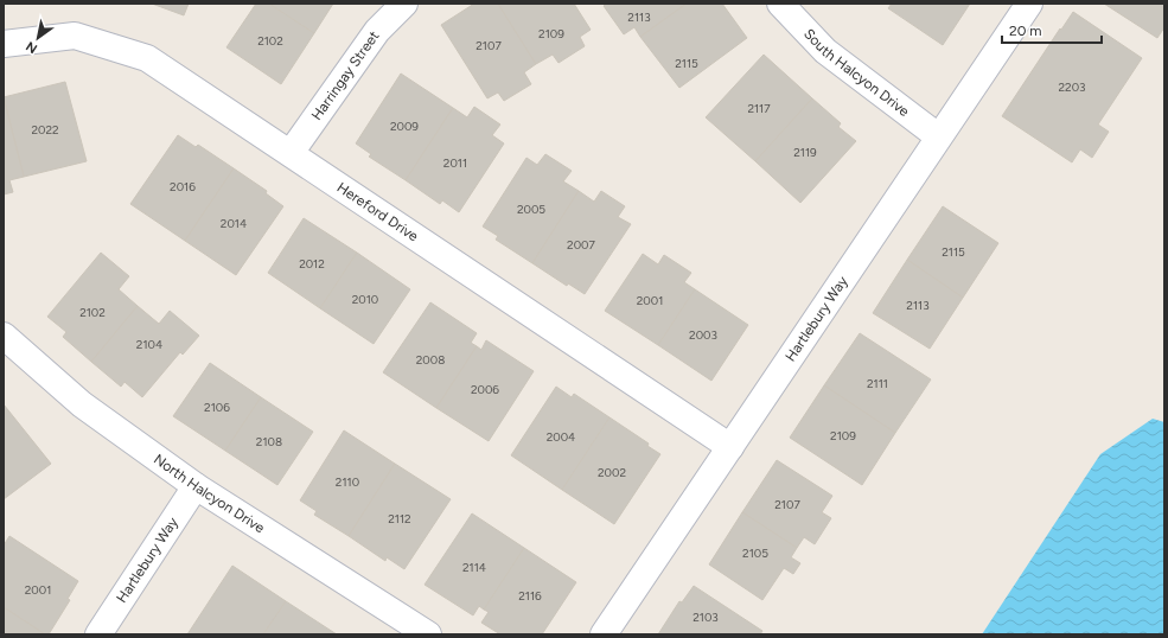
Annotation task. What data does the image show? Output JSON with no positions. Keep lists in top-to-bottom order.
{
  "streets": {
    "street": [
      "South Halcyon Drive",
      "Harringay Street",
      "Hereford Drive",
      "Hartlebury Way",
      "North Halcyon Drive"
    ]
  },
  "crossings": [
    ["South Halcyon Drive", "Hartlebury Way"],
    ["Harringay Street", "Hereford Drive"],
    ["Hereford Drive", "Hartlebury Way"],
    ["Hartlebury Way", "North Halcyon Drive"]
  ],
  "house_numbers": [
    "2113",
    "2109",
    "2102",
    "2107",
    "2115",
    "2203",
    "2117",
    "2009",
    "2022",
    "2119",
    "2011",
    "2016",
    "2005",
    "2014",
    "2007",
    "2115",
    "2012",
    "2010",
    "2001",
    "2113",
    "2102",
    "2003",
    "2104",
    "2008",
    "2111",
    "2006",
    "2106",
    "2109",
    "2004",
    "2108",
    "2002",
    "2110",
    "2107",
    "2112",
    "2105",
    "2114",
    "2001",
    "2116",
    "2103"
  ],
  "scale_bar": "20 m",
  "north": "bottom left"
}
